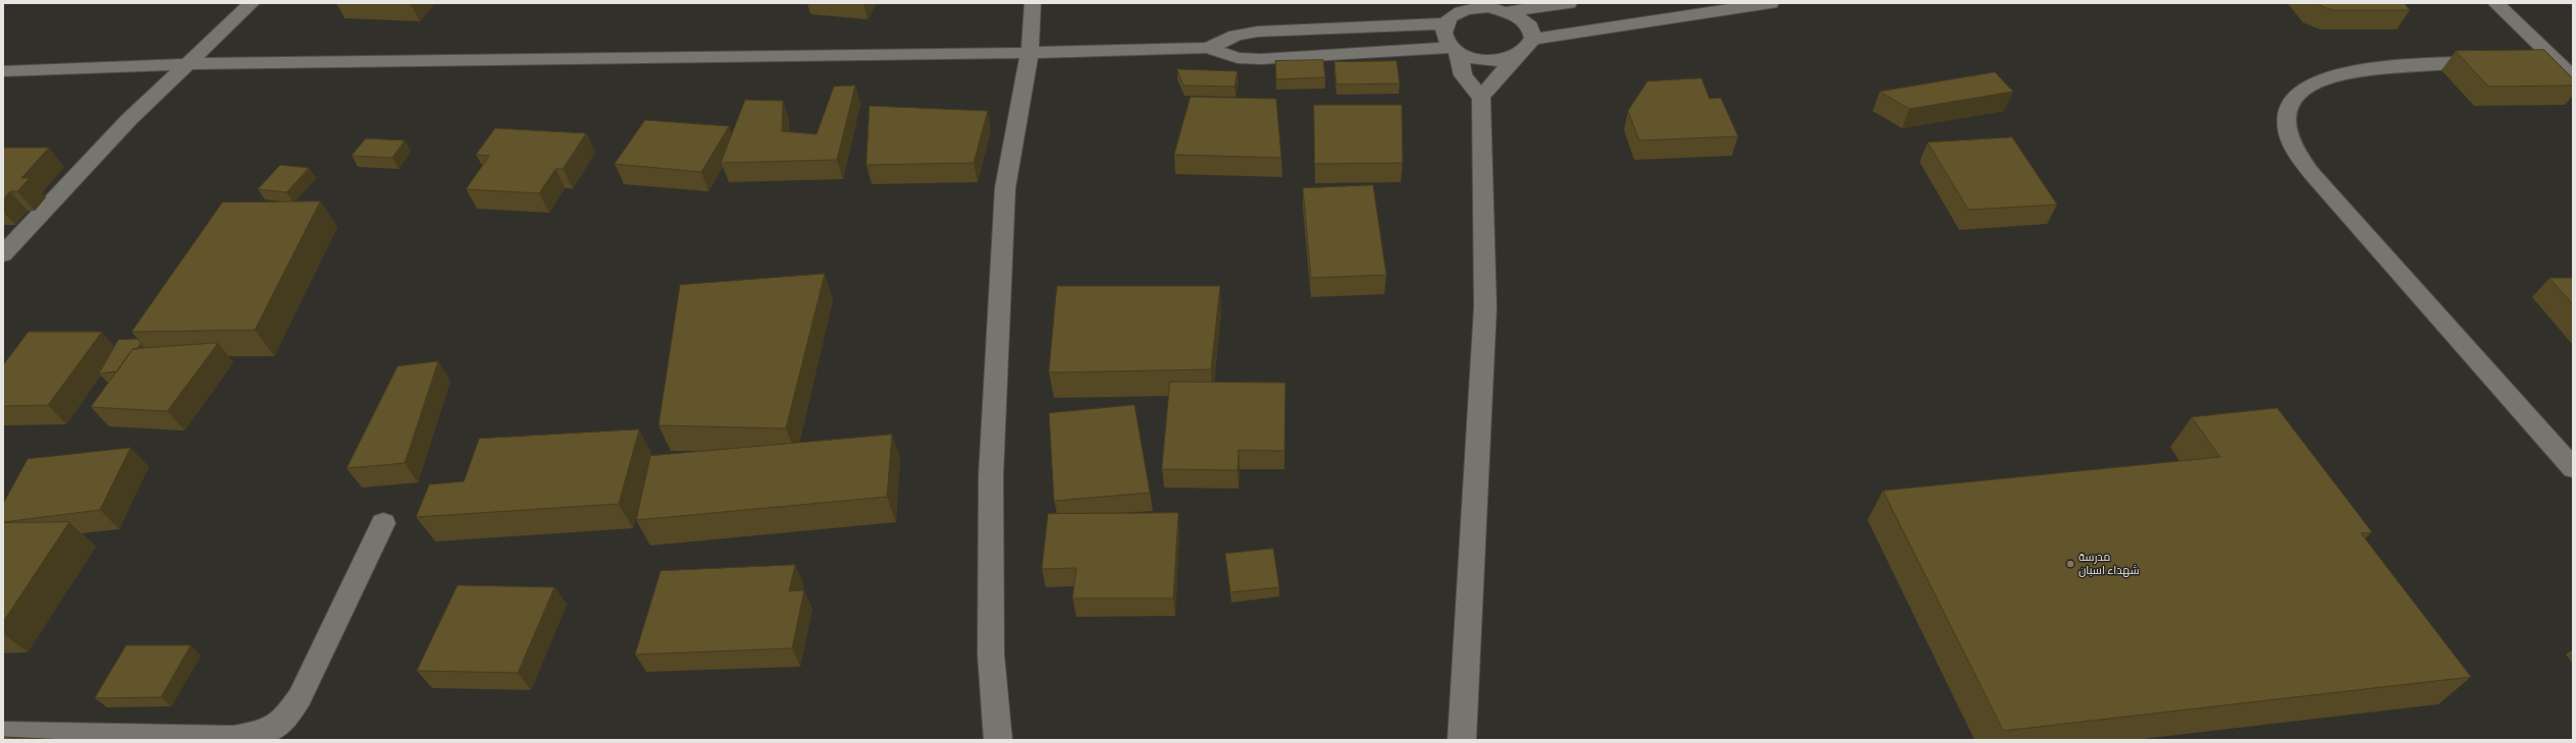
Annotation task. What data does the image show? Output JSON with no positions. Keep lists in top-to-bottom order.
{
  "places": ["مدرسة شهداء اسبان"]
}
